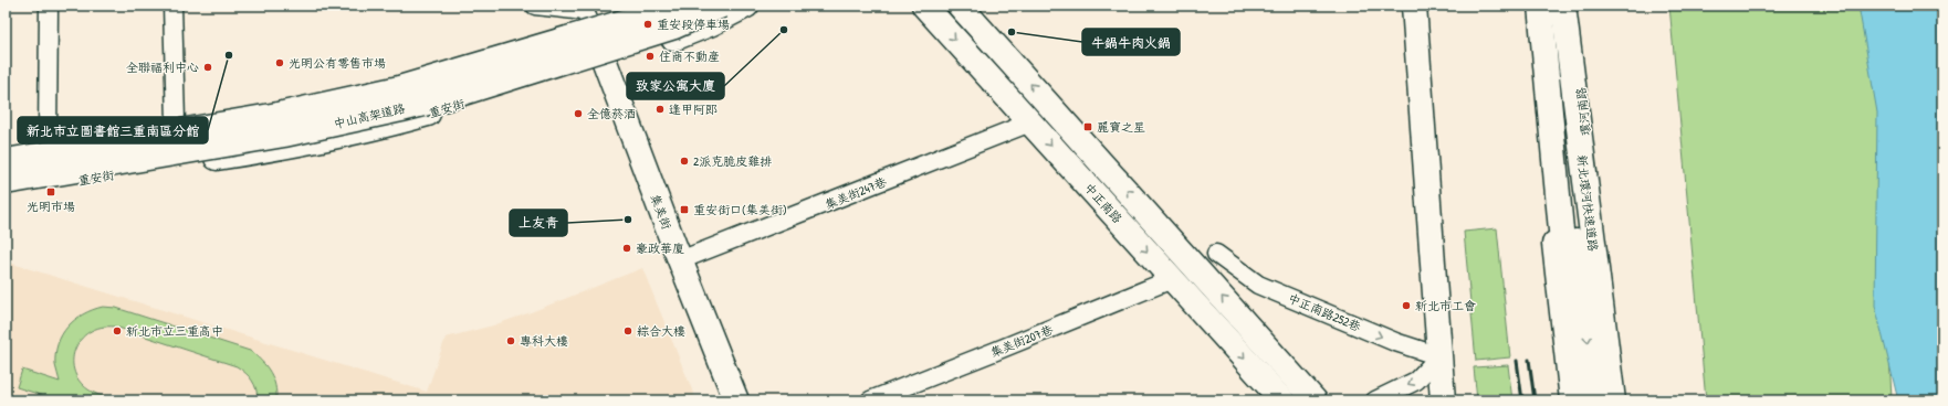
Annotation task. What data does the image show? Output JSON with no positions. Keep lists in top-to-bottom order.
{
  "streets": {
    "main road": [
      "重安街",
      "環河南路",
      "中山高架道路",
      "中正南路",
      "新北環河快速道路",
      "集美街"
    ],
    "street": ["集美街247巷", "中正南路252巷", "集美街207巷"]
  },
  "crossings": [
    ["重安街", "集美街"],
    ["集美街247巷", "中正南路"],
    ["集美街247巷", "集美街"],
    ["中正南路", "集美街207巷"]
  ],
  "one_way": ["中正南路252巷"],
  "places": {
    "other": [
      "重安段停車場",
      "致家公寓大廈",
      "牛鍋牛肉火鍋",
      "新北市立圖書館三重南區分館",
      "住商不動產",
      "光明公有零售市場",
      "全聯福利中心",
      "逢甲阿郎",
      "全億菸酒",
      "2派克脆皮雞排",
      "上友青",
      "豪政華廈",
      "新北市工會",
      "新北市立三重高中",
      "綜合大樓",
      "專科大樓"
    ],
    "transit": ["麗寶之星", "光明市場", "重安街口(集美街)"]
  }
}
